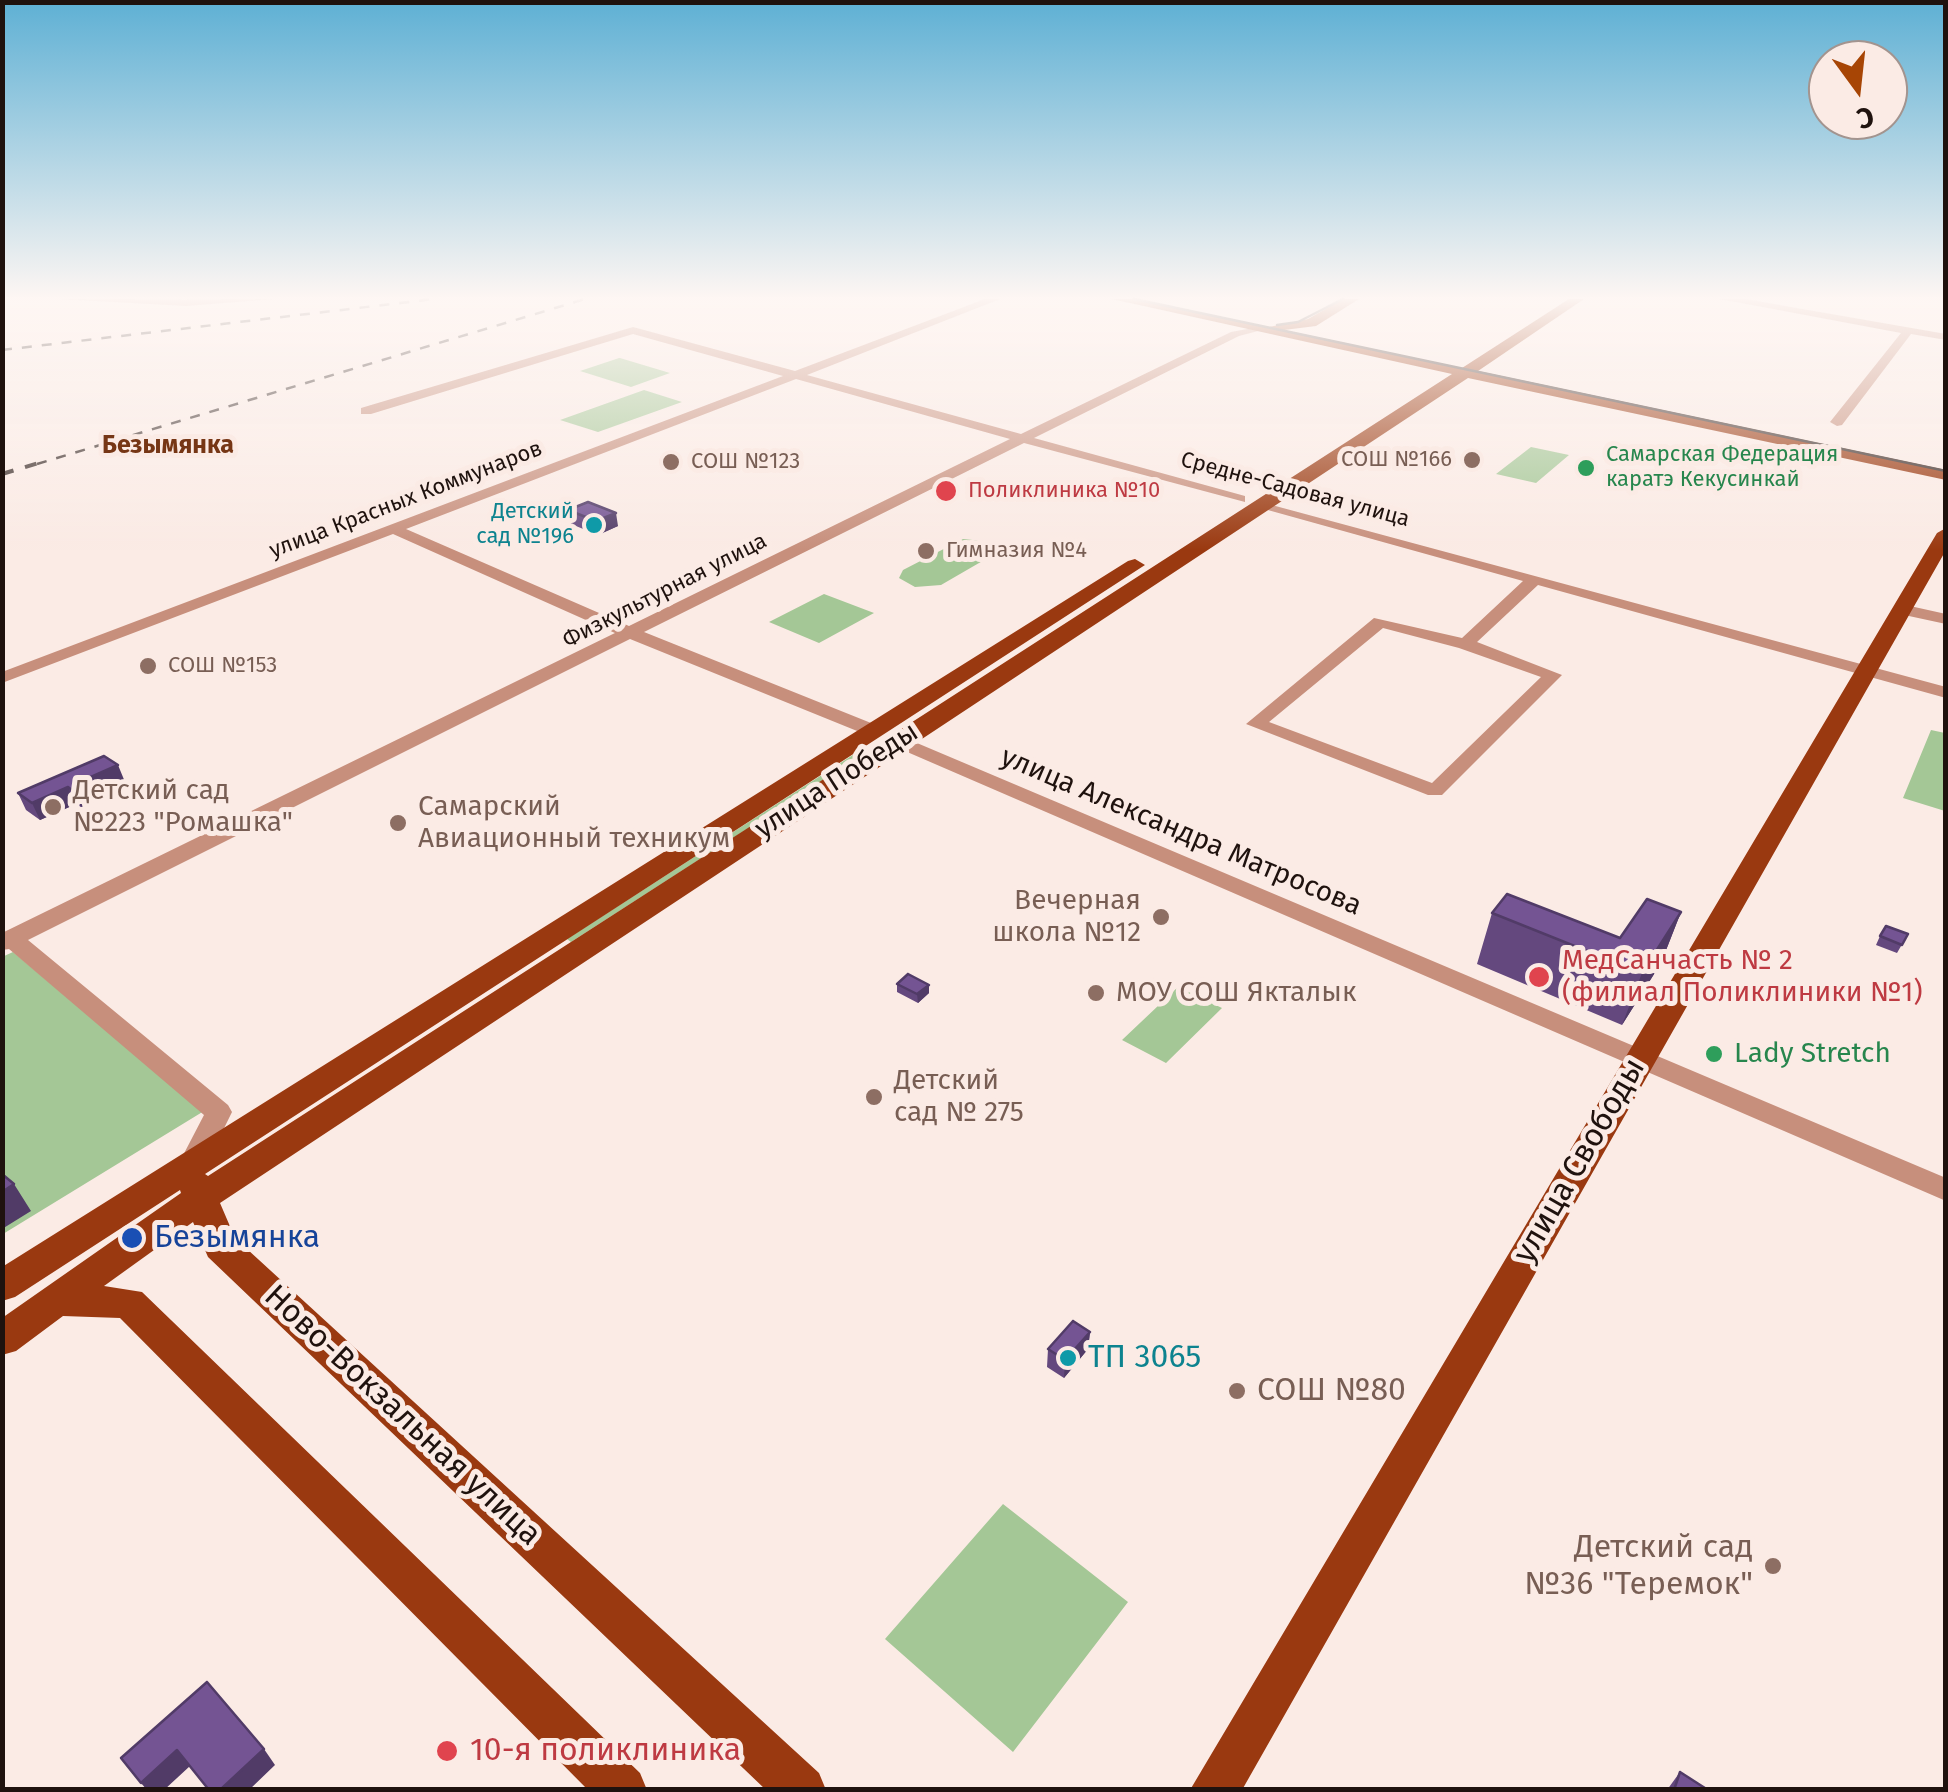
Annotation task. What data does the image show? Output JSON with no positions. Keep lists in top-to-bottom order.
{
  "streets": {
    "main road": ["улица Победы", "улица Свободы", "Ново-Вокзальная улица"],
    "street": [
      "Средне-Садовая улица",
      "улица Красных Коммунаров",
      "Физкультурная улица",
      "улица Александра Матросова"
    ]
  },
  "crossings": [
    ["Средне-Садовая улица", "Физкультурная улица"],
    ["Средне-Садовая улица", "улица Победы"],
    ["Средне-Садовая улица", "улица Свободы"],
    ["улица Красных Коммунаров", "улица Александра Матросова"],
    ["Физкультурная улица", "улица Александра Матросова"],
    ["улица Победы", "улица Александра Матросова"],
    ["улица Победы", "Ново-Вокзальная улица"],
    ["улица Александра Матросова", "улица Свободы"]
  ],
  "districts": ["Безымянка"],
  "places": [
    "СОШ №166",
    "СОШ №123",
    "Самарская Федерация каратэ Кекусинкай",
    "Поликлиника №10",
    "Детский сад №196",
    "Гимназия №4",
    "СОШ №153",
    "Детский сад №223 \"Ромашка\"",
    "Самарский Авиационный техникум",
    "Вечерная школа №12",
    "МедСанчасть № 2 (филиал Поликлиники №1)",
    "МОУ СОШ Якталык",
    "Lady Stretch",
    "Детский сад № 275",
    "Безымянка",
    "ТП 3065",
    "СОШ №80",
    "Детский сад №36 \"Теремок\"",
    "10-я поликлиника"
  ],
  "north": "bottom"
}
